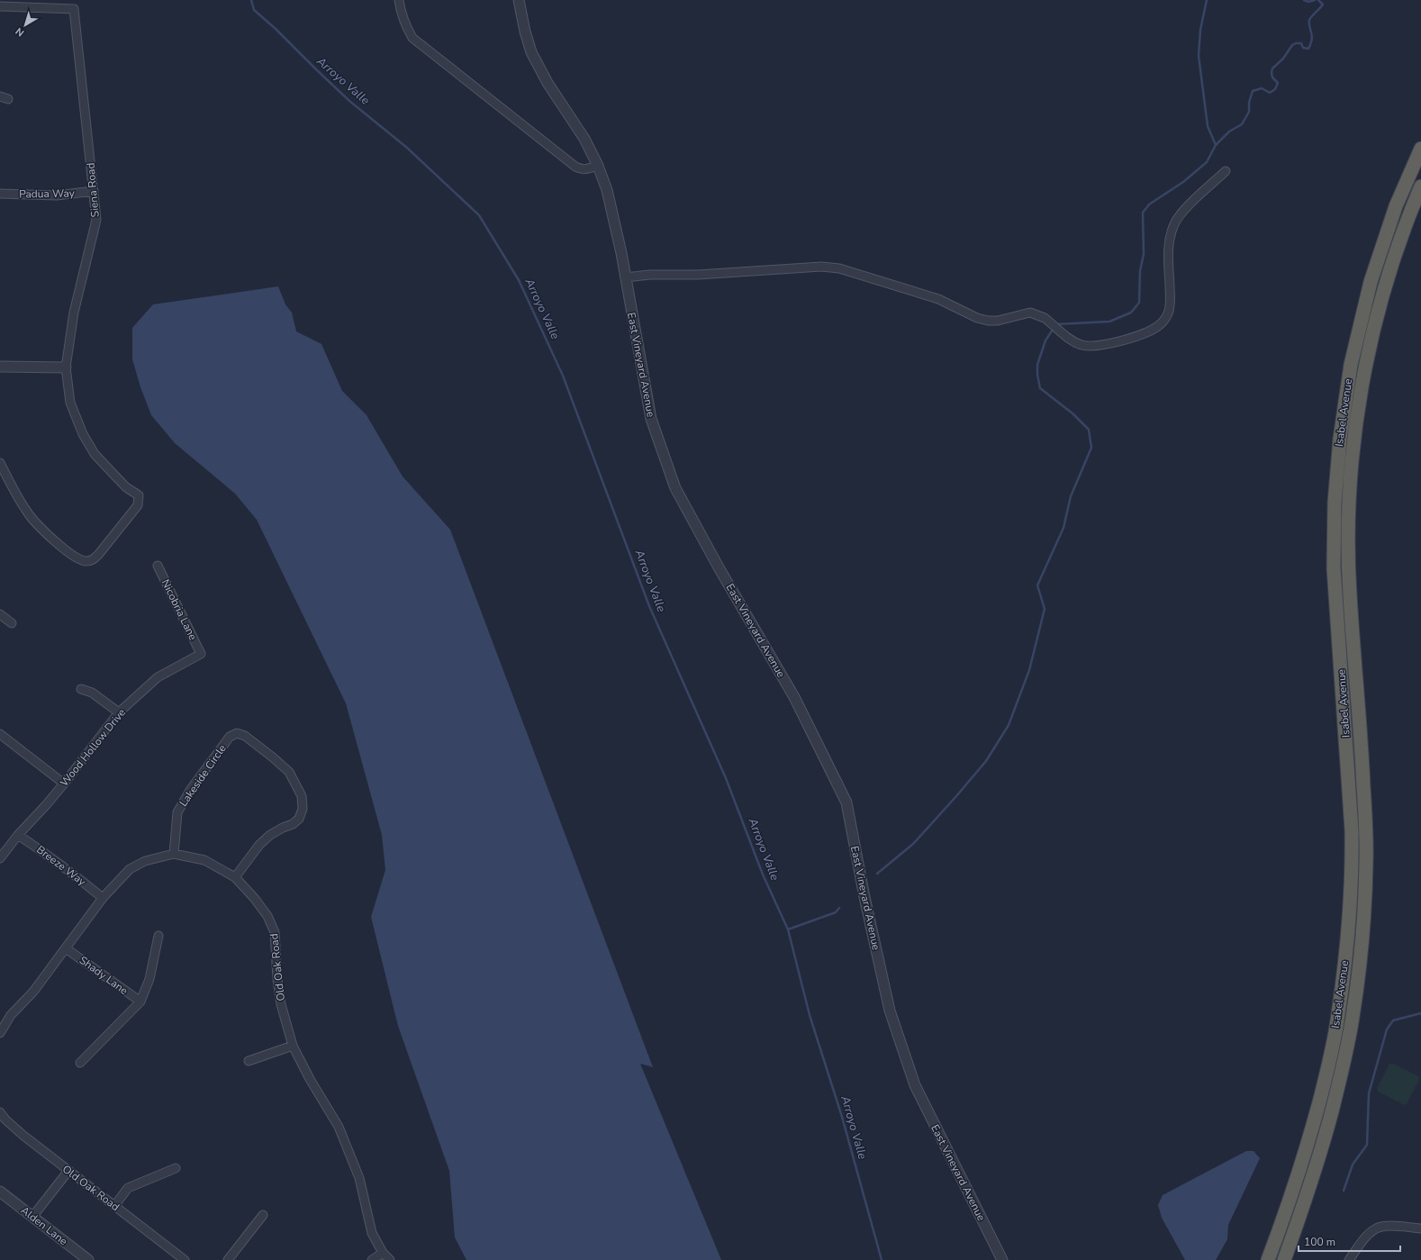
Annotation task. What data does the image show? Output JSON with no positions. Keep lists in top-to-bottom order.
{
  "streets": {
    "highway": ["Isabel Avenue"],
    "street": [
      "Siena Road",
      "Padua Way",
      "East Vineyard Avenue",
      "Nicobria Lane",
      "Wood Hollow Drive",
      "Lakeside Circle",
      "Breeze Way",
      "Old Oak Road",
      "Shady Lane",
      "Alden Lane"
    ]
  },
  "crossings": [
    ["Siena Road", "Padua Way"],
    ["Nicobria Lane", "Wood Hollow Drive"],
    ["Wood Hollow Drive", "Breeze Way"],
    ["Lakeside Circle", "Old Oak Road"],
    ["Breeze Way", "Old Oak Road"],
    ["Old Oak Road", "Shady Lane"]
  ],
  "water": ["Arroyo Valle"],
  "scale_bar": "100 m",
  "north": "bottom left"
}
